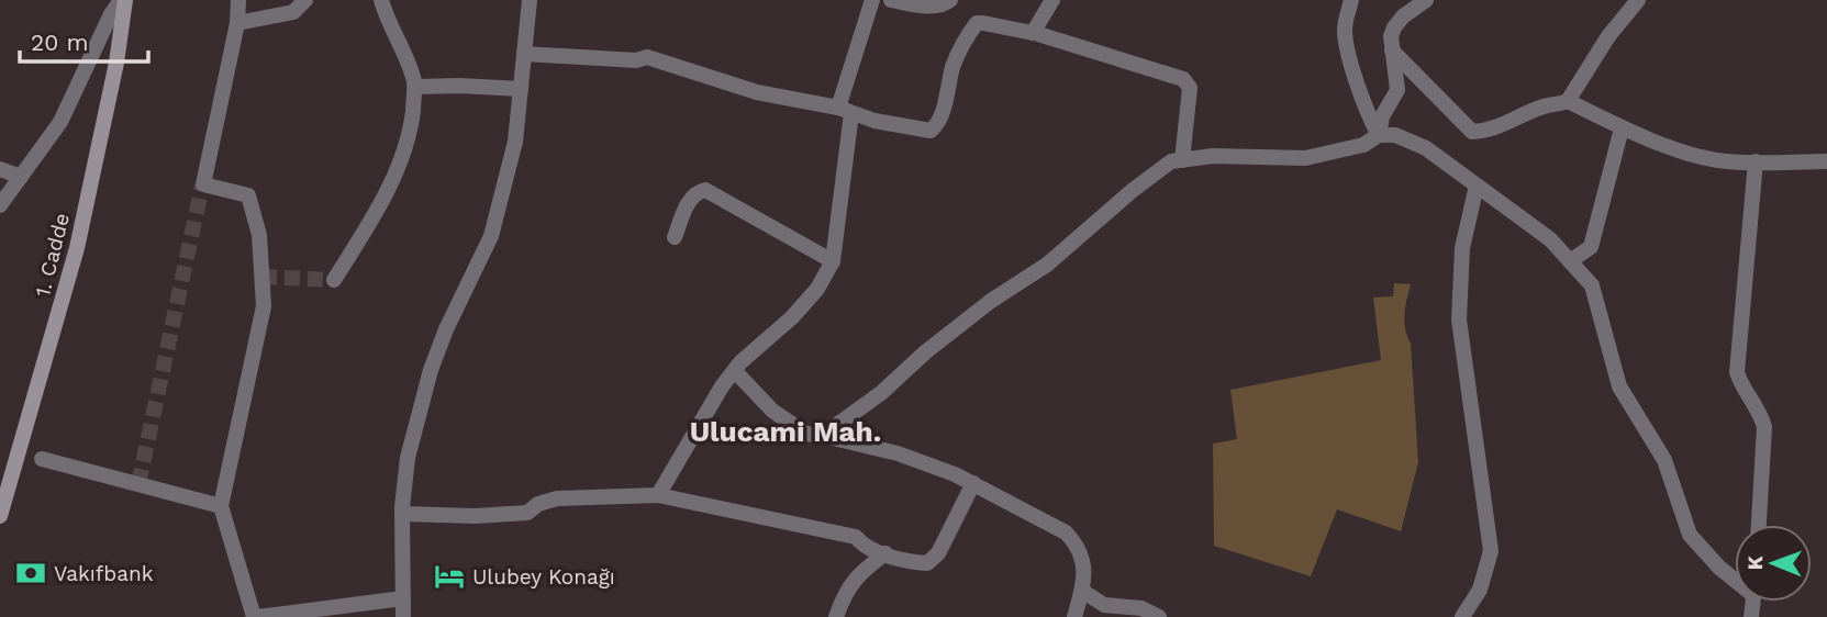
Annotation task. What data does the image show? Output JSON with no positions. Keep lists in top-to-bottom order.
{
  "streets": {
    "main road": ["1. Cadde"]
  },
  "districts": ["Ulucami Mah."],
  "places": {
    "bank": ["Vakıfbank"],
    "hotel": ["Ulubey Konağı"]
  },
  "scale_bar": "20 m",
  "north": "left"
}
